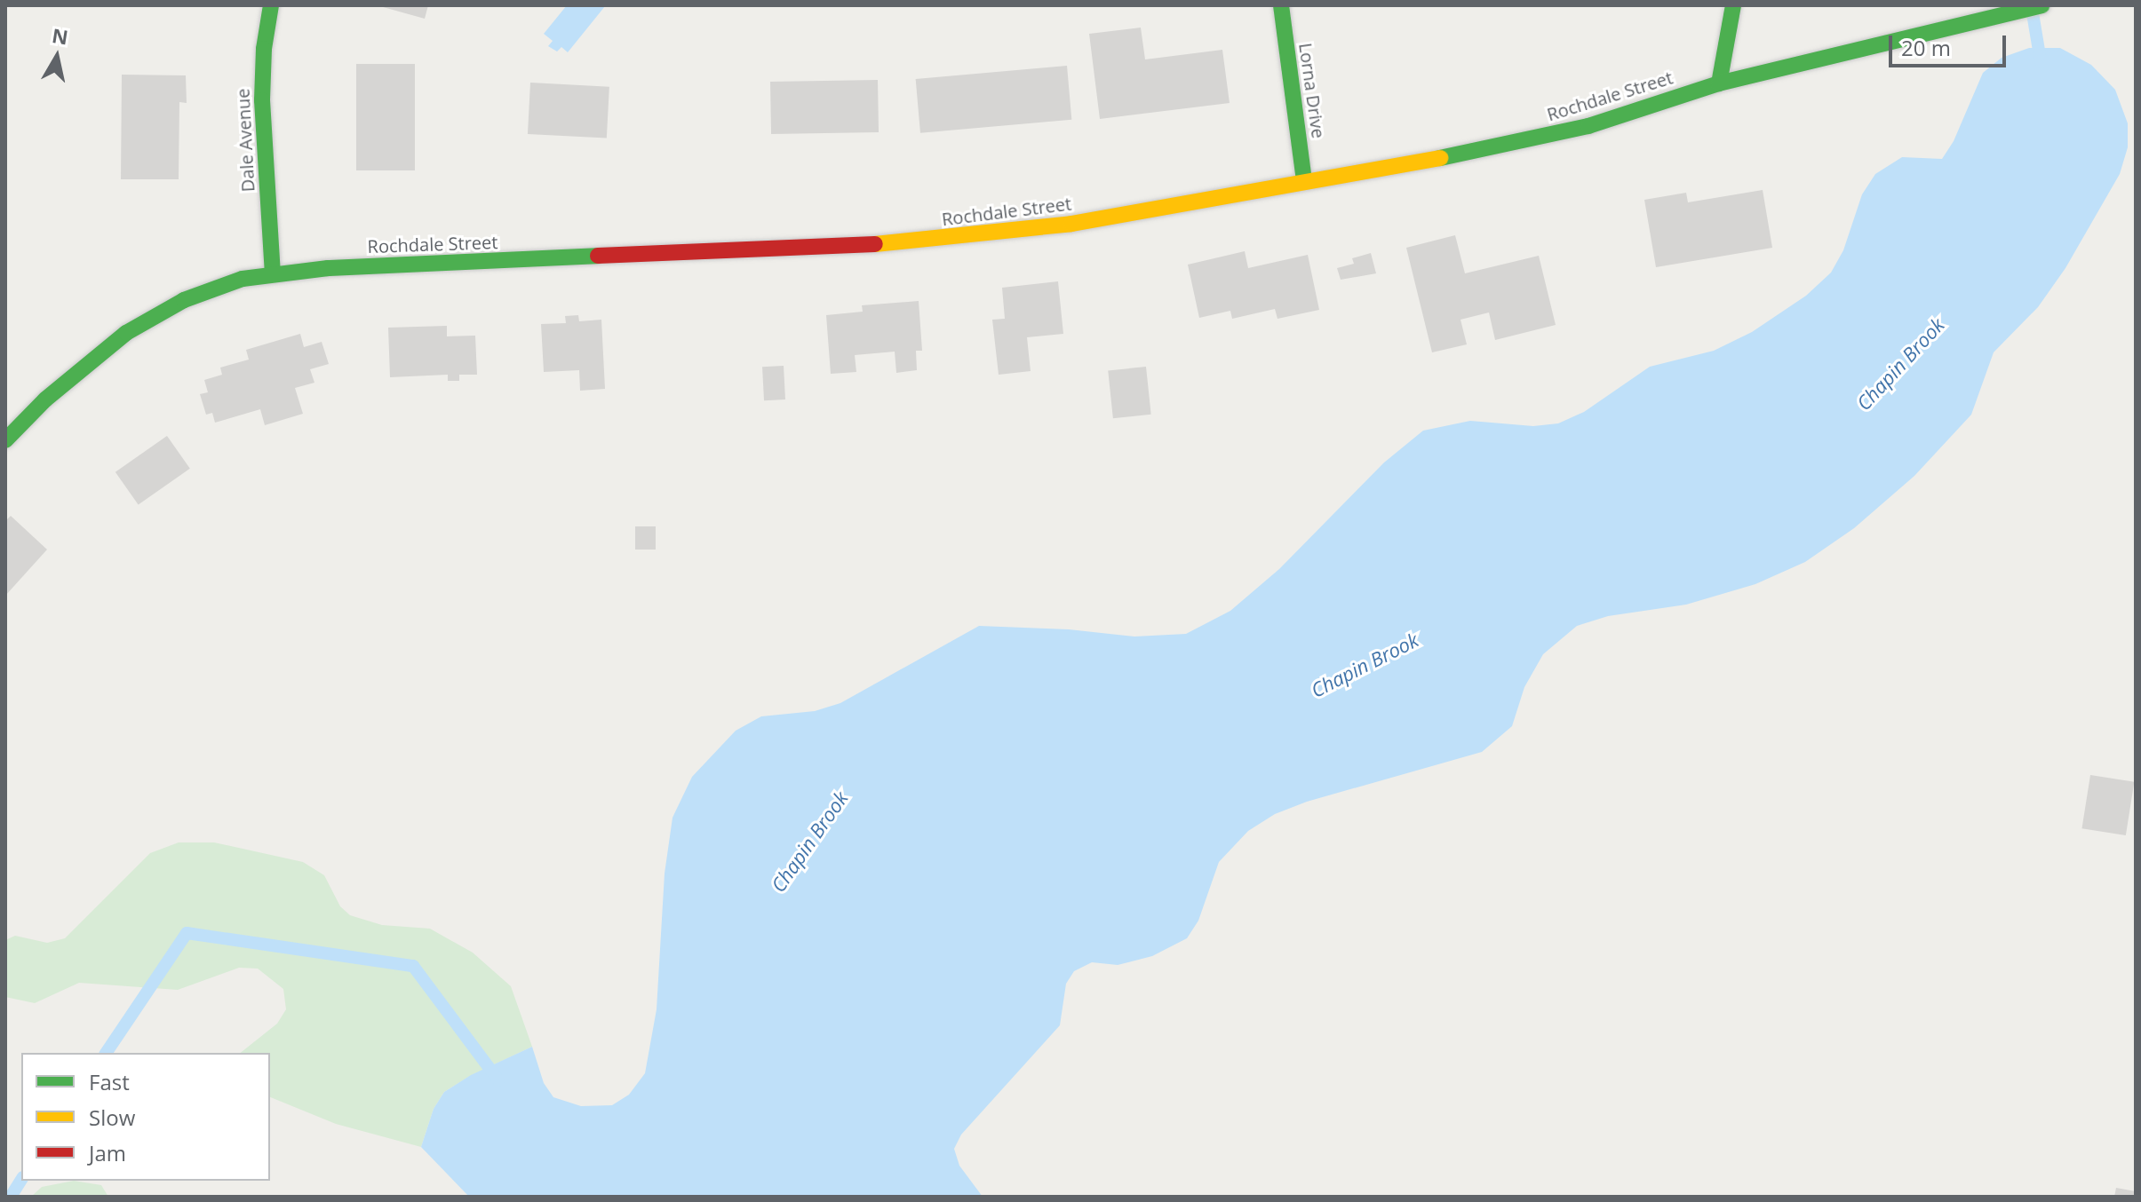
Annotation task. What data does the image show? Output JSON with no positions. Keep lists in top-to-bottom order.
{
  "streets": {
    "street": ["Lorna Drive", "Rochdale Street", "Dale Avenue"]
  },
  "crossings": [
    ["Lorna Drive", "Rochdale Street"],
    ["Rochdale Street", "Dale Avenue"]
  ],
  "water": ["Chapin Brook"],
  "legend": ["Fast", "Slow", "Jam"],
  "scale_bar": "20 m",
  "north": "top"
}
